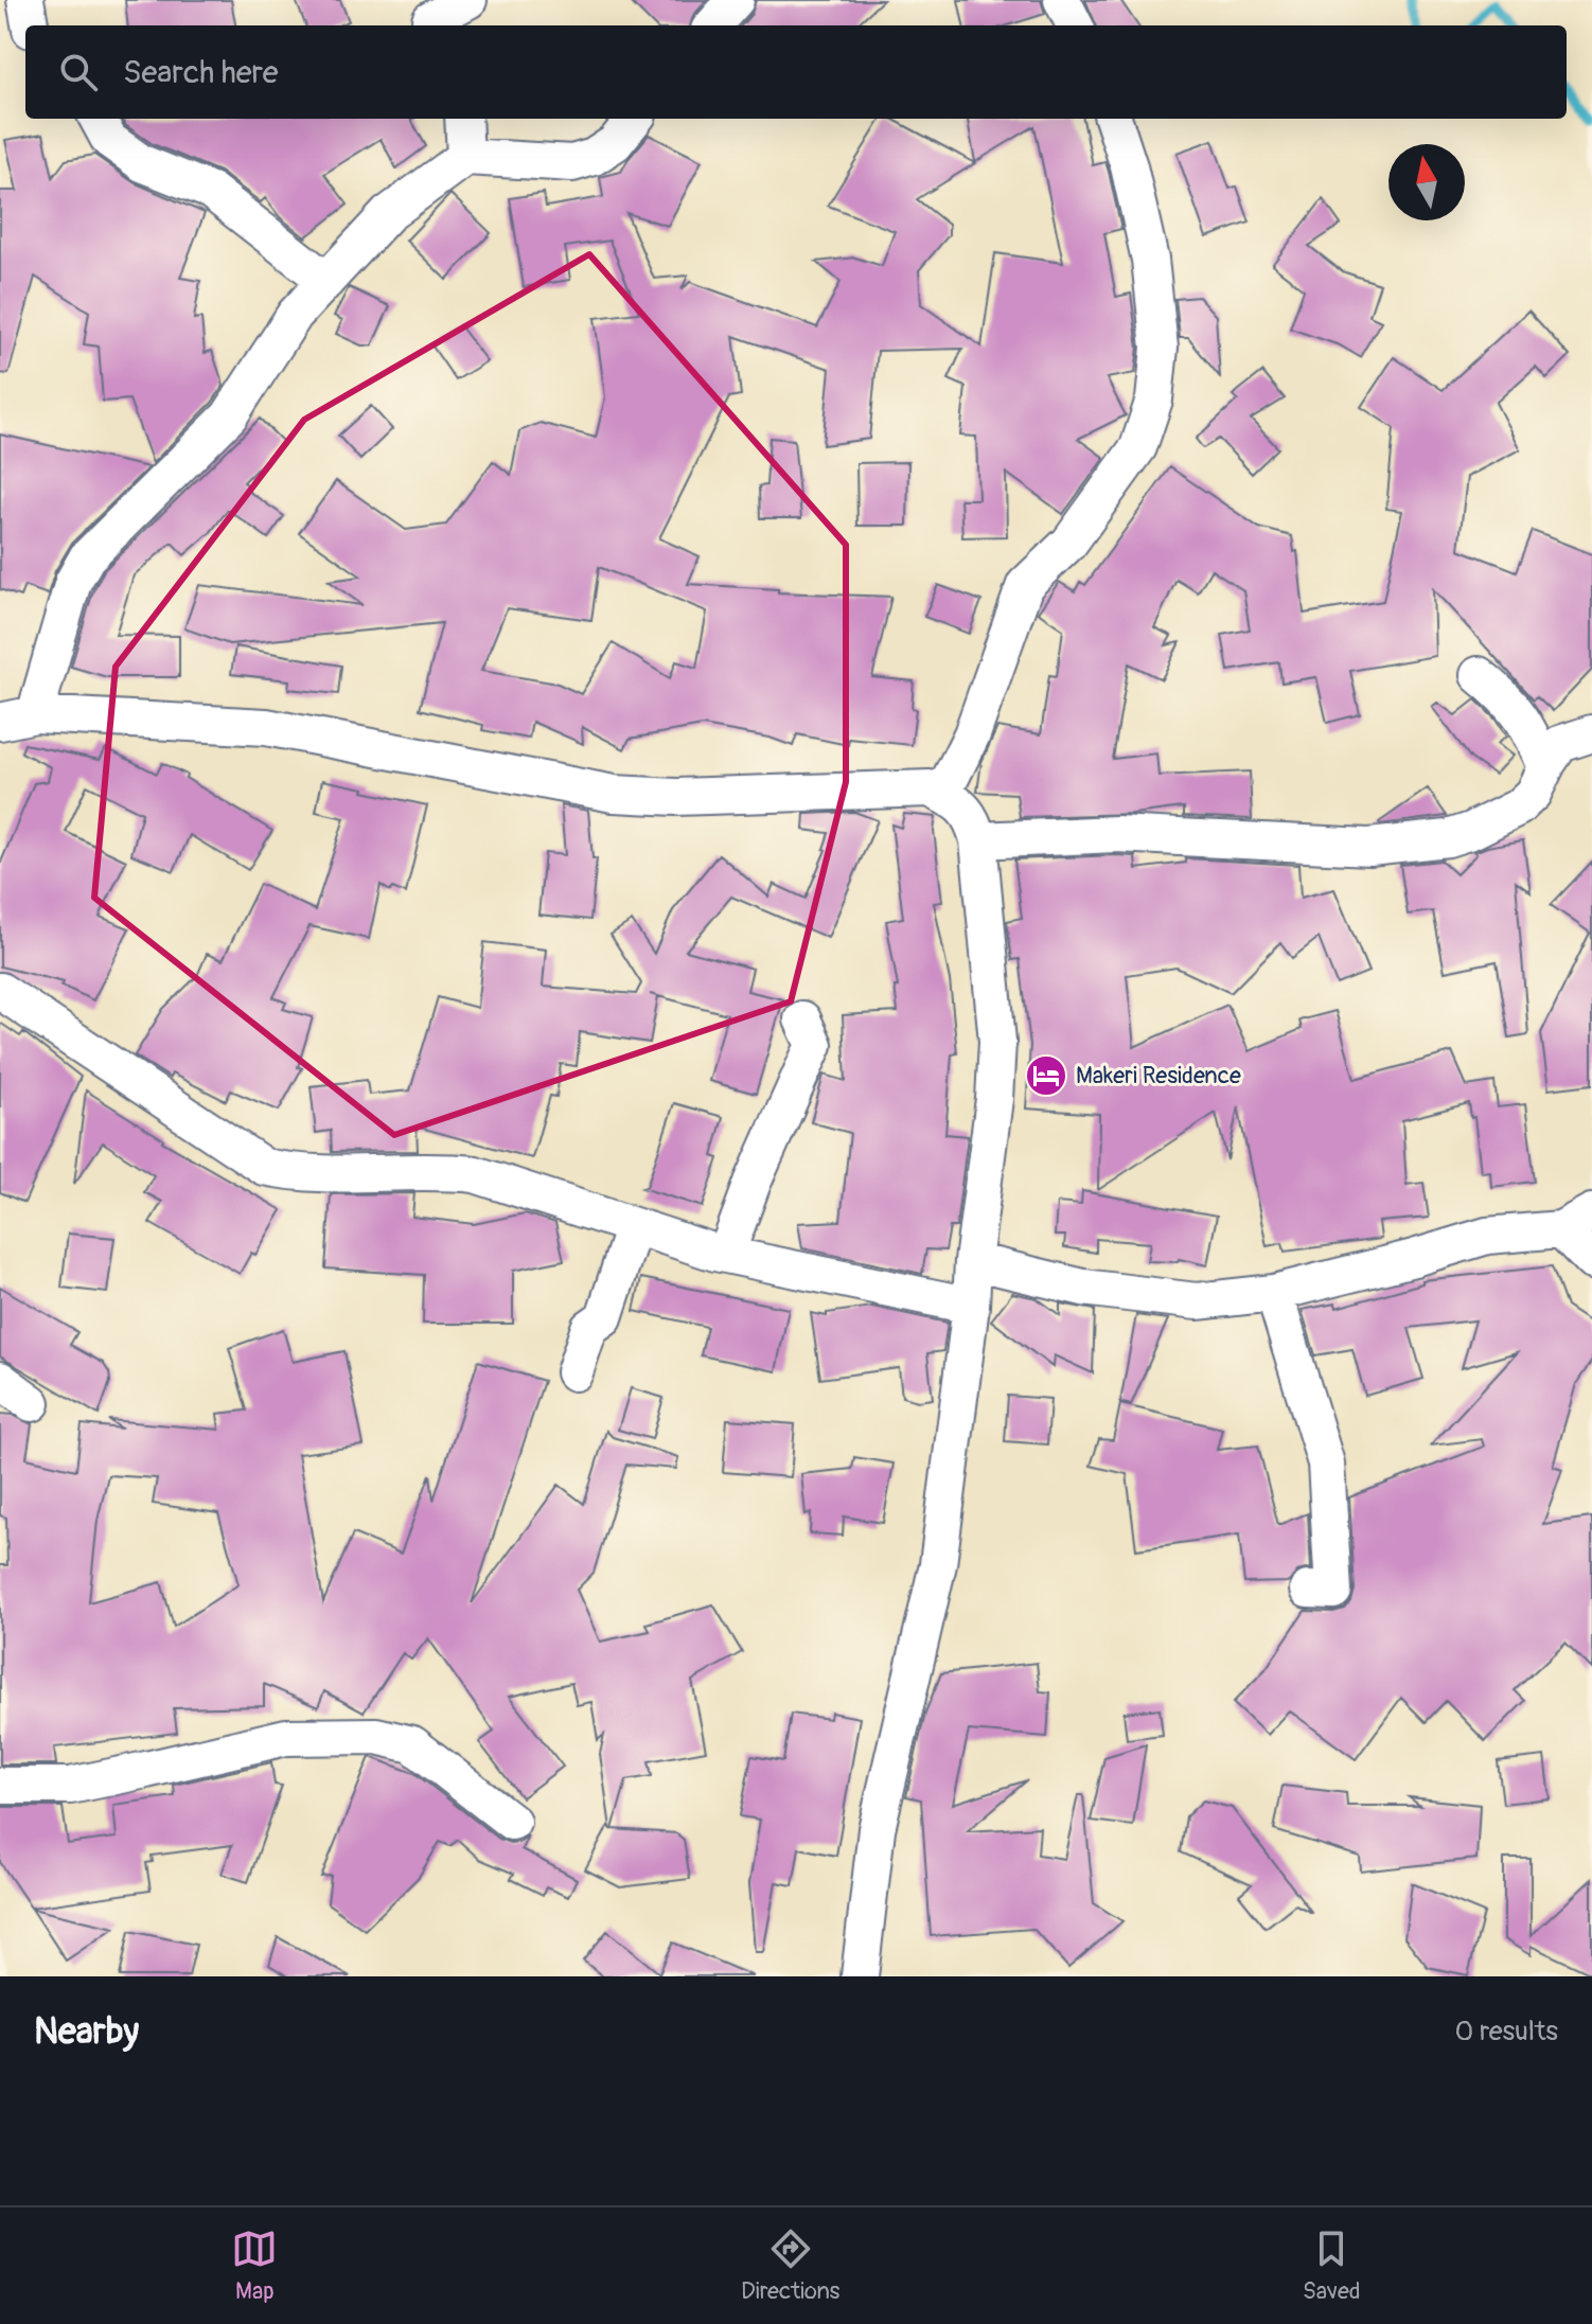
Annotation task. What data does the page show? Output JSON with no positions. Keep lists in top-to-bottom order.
{
  "places": {
    "hotel": ["Makeri Residence"]
  },
  "north": "top",
  "page": {
    "search": "Search here",
    "heading": ["Nearby", "0 results"],
    "nav": ["Map", "Directions", "Saved"]
  }
}
